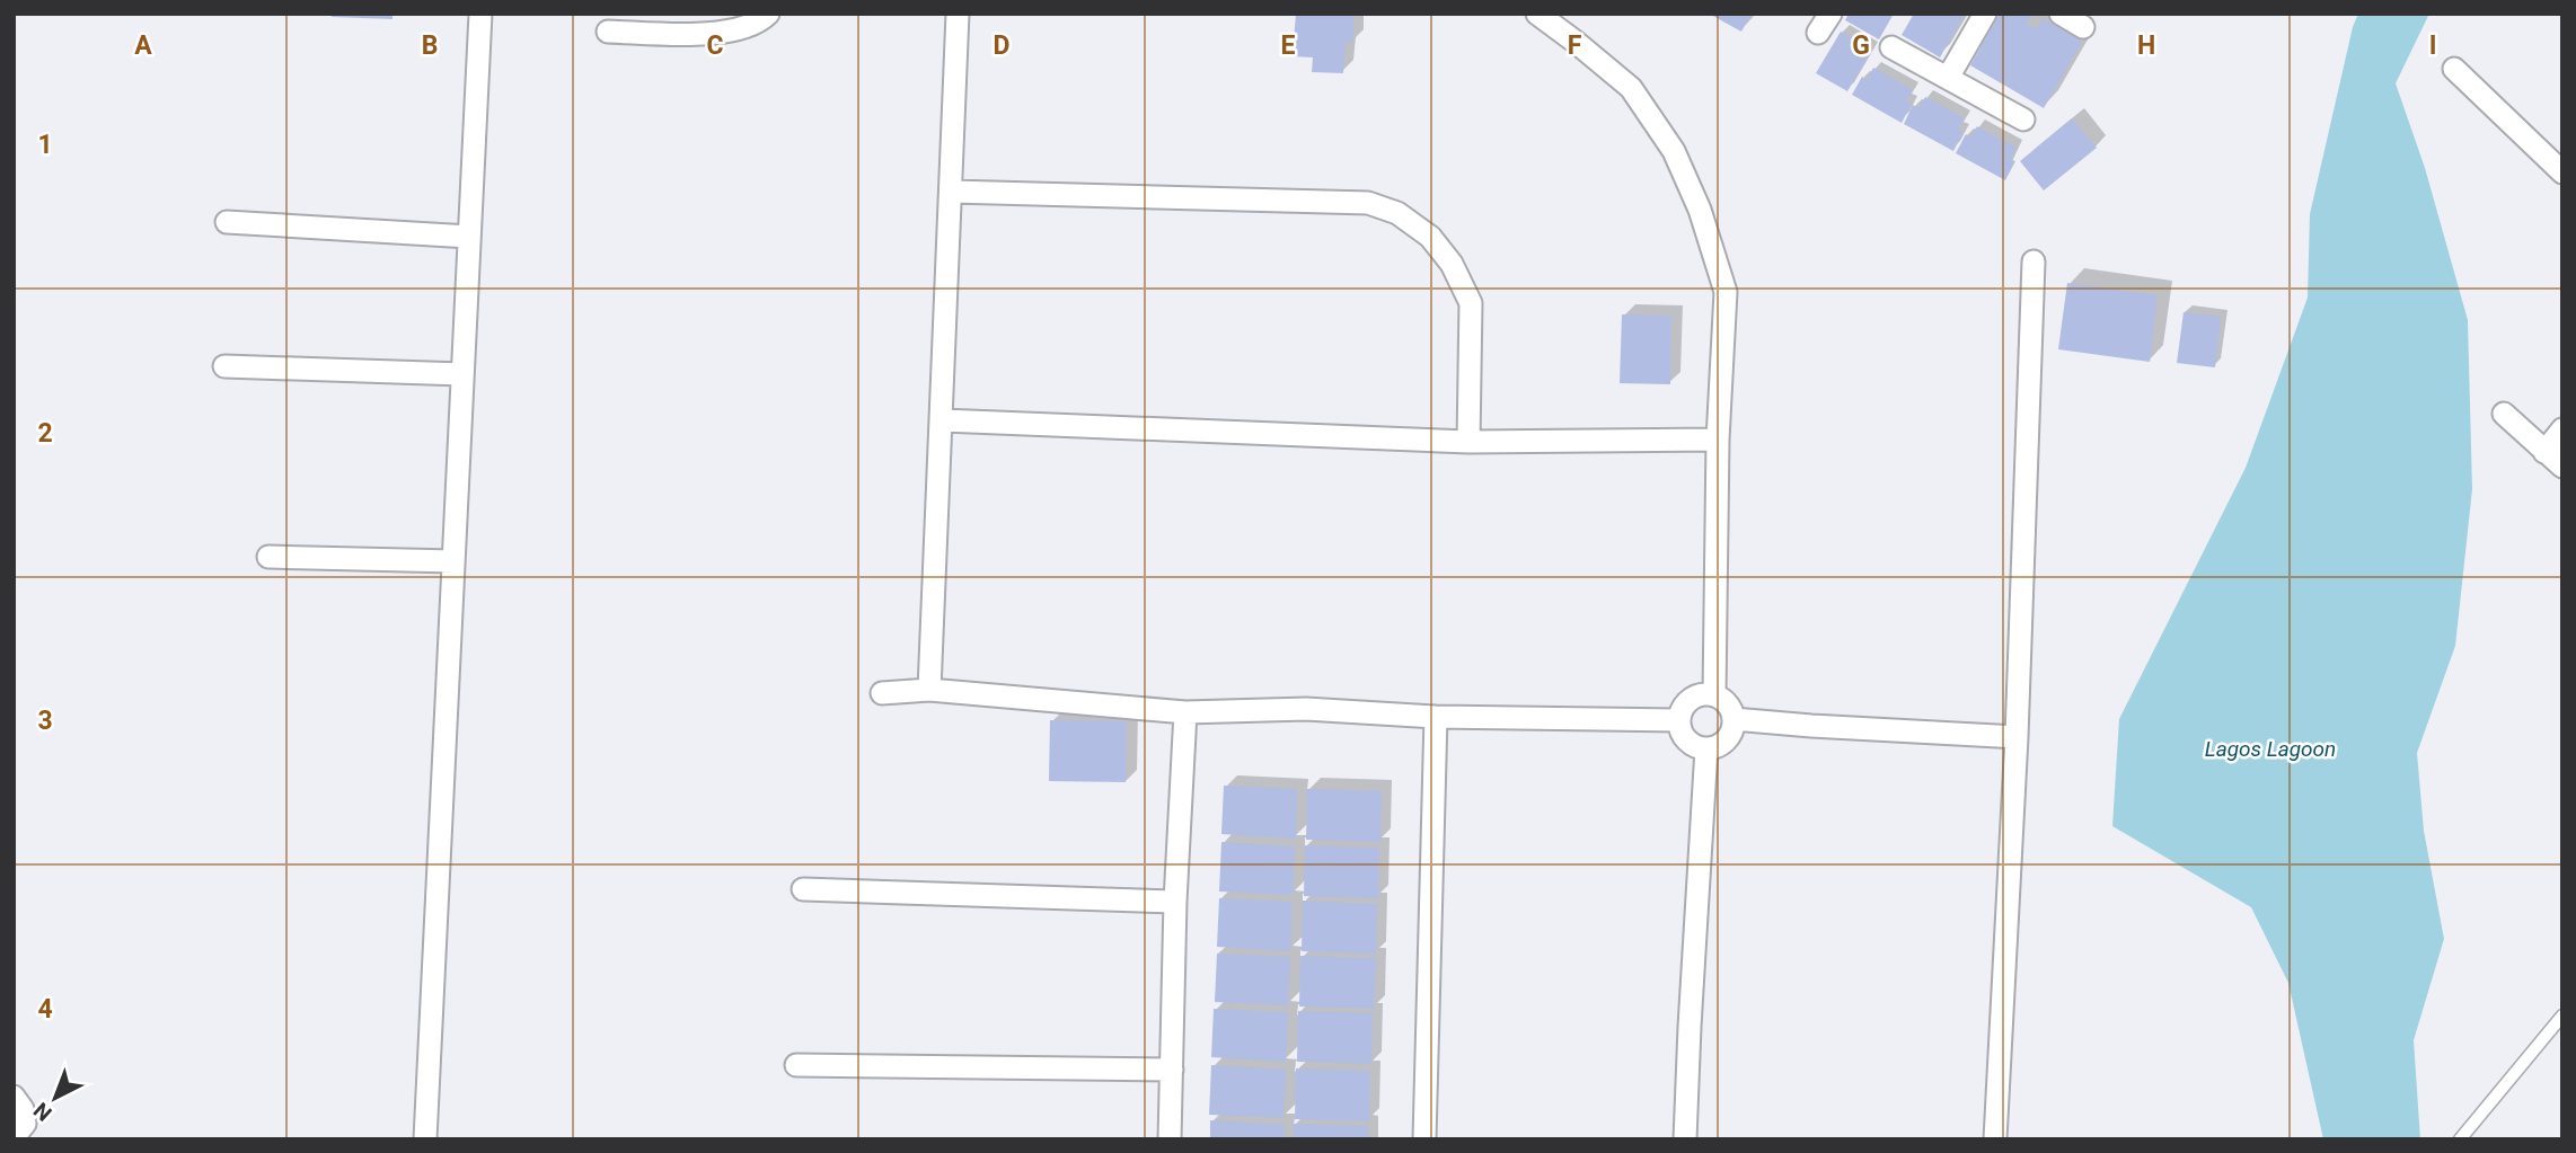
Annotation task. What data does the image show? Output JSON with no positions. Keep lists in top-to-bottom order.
{
  "water": ["Lagos Lagoon"],
  "north": "bottom left",
  "grid": {
    "columns": [
      "A",
      "B",
      "C",
      "D",
      "E",
      "F",
      "G",
      "H",
      "I"
    ],
    "rows": [
      "1",
      "2",
      "3",
      "4"
    ]
  }
}
